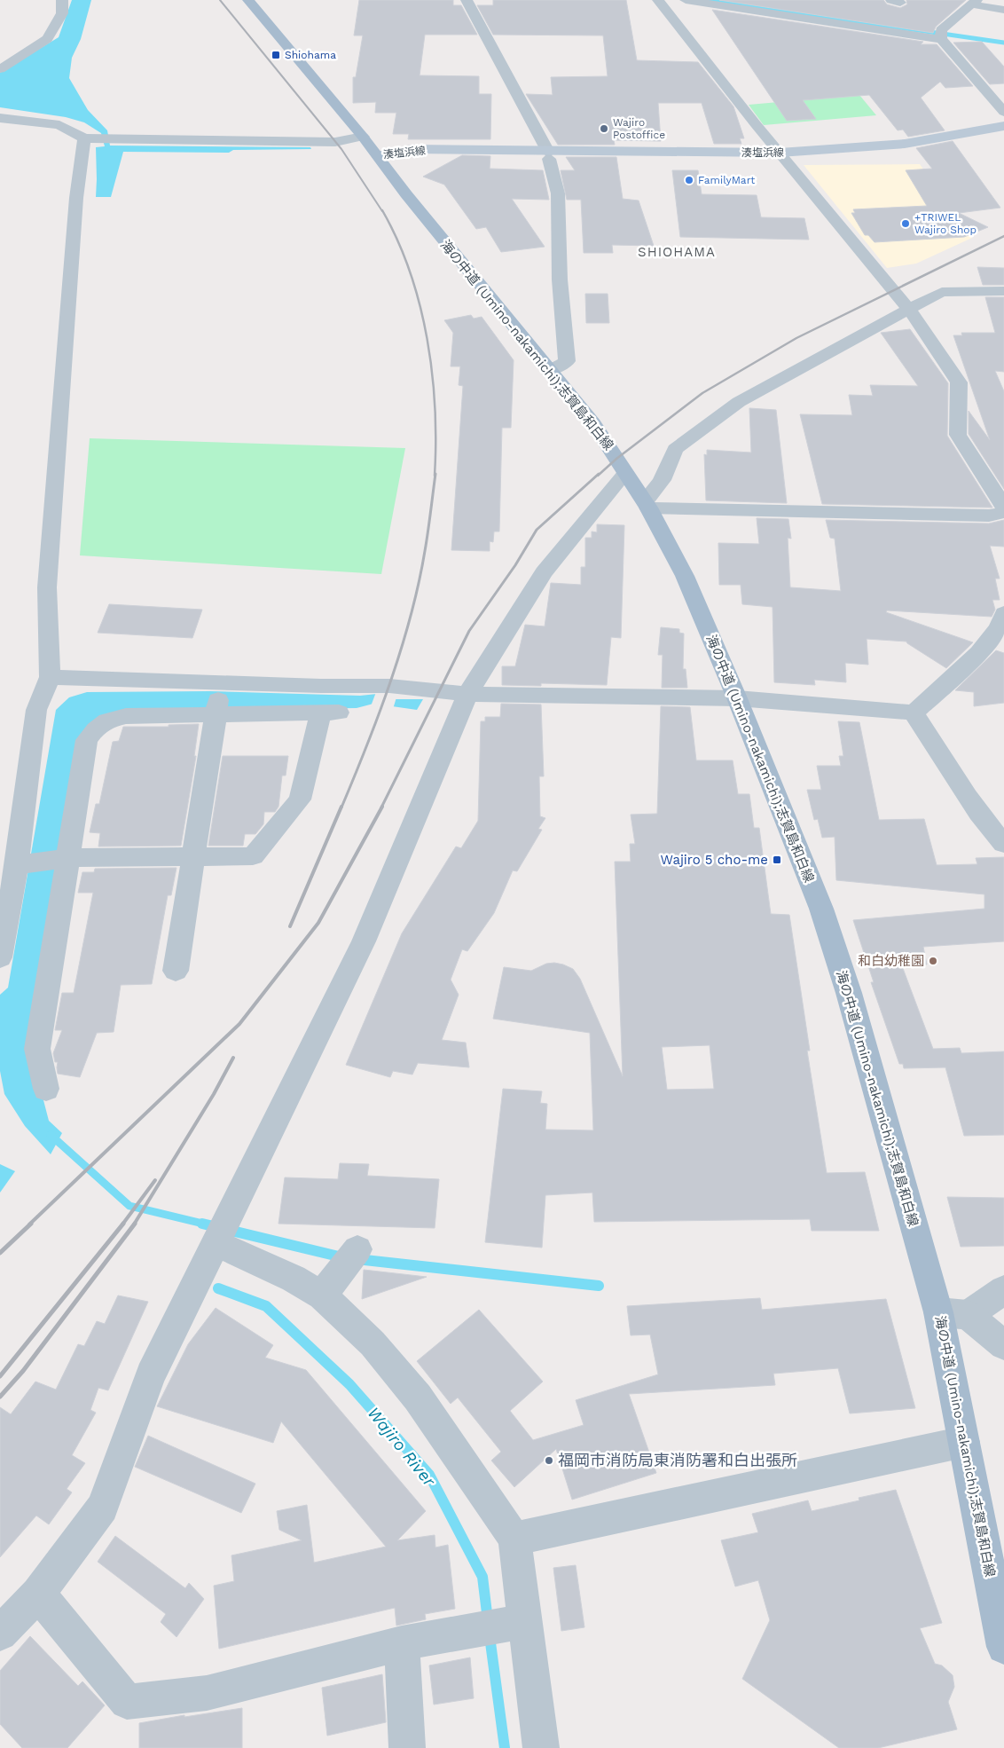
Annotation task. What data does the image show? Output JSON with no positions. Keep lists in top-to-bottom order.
{
  "streets": {
    "main road": ["湊塩浜線", "海の中道 (Umino-nakamichi);志賀島和白線"]
  },
  "crossings": [
    ["湊塩浜線", "海の中道 (Umino-nakamichi);志賀島和白線"]
  ],
  "districts": ["SHIOHAMA"],
  "water": ["Wajiro River"],
  "places": {
    "transit": ["Shiohama", "Wajiro 5 cho-me"],
    "other": [
      "Wajiro Postoffice",
      "FamilyMart",
      "+TRIWEL Wajiro Shop",
      "和白幼稚園",
      "福岡市消防局東消防署和白出張所"
    ]
  }
}
